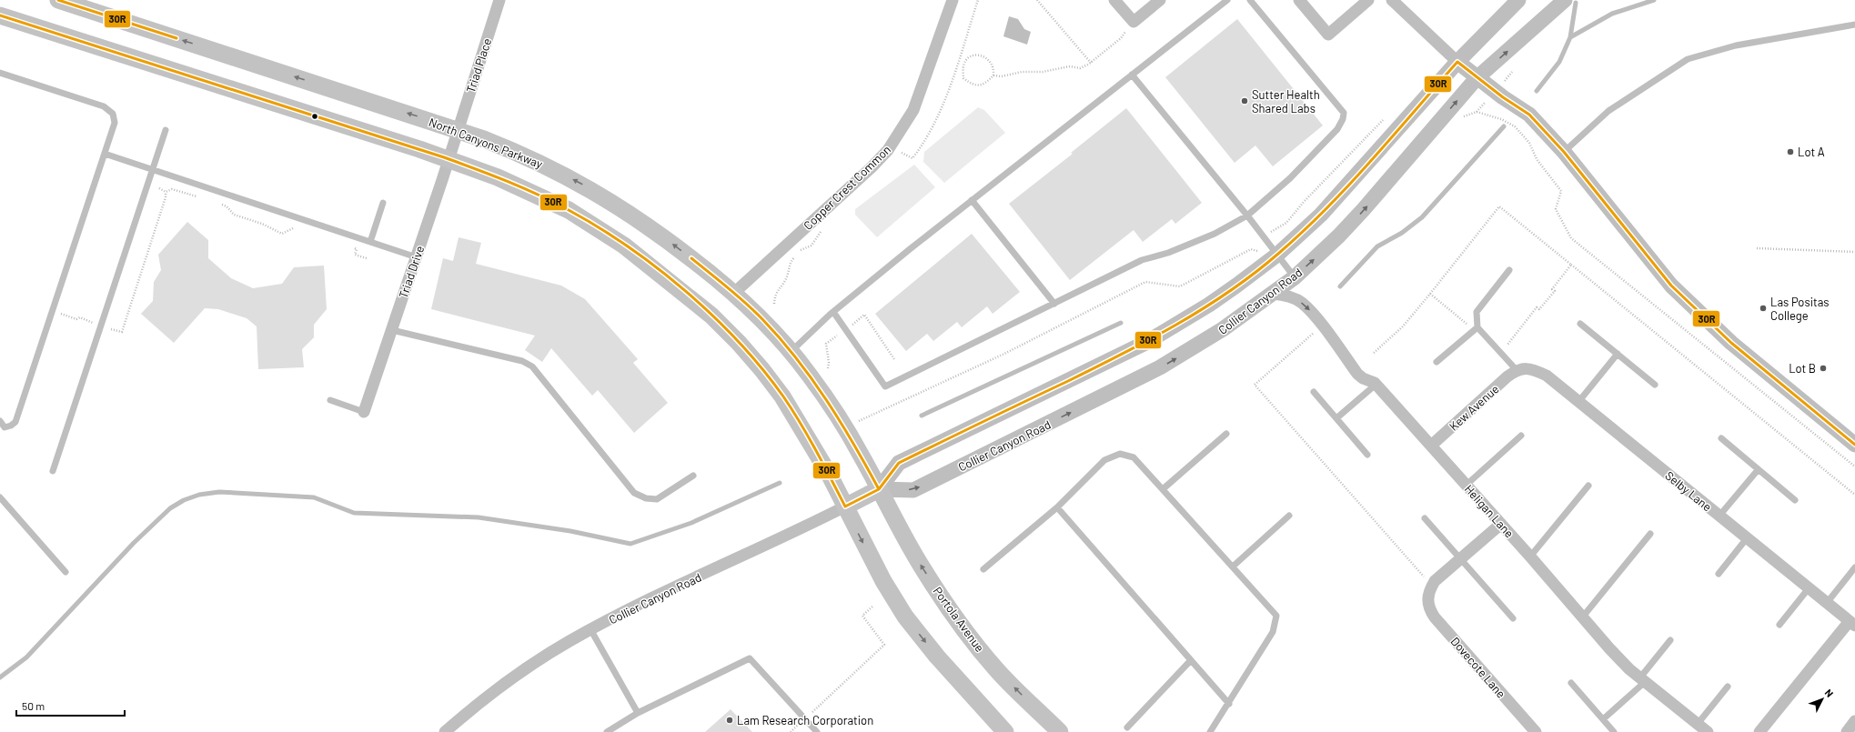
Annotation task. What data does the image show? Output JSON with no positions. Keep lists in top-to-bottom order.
{
  "streets": {
    "main road": ["North Canyons Parkway", "Collier Canyon Road", "Portola Avenue"],
    "street": [
      "Triad Place",
      "Copper Crest Common",
      "Triad Drive",
      "Kew Avenue",
      "Selby Lane",
      "Heligan Lane",
      "Dovecote Lane"
    ]
  },
  "crossings": [
    ["Triad Place", "North Canyons Parkway"],
    ["Triad Place", "Triad Drive"],
    ["North Canyons Parkway", "Copper Crest Common"],
    ["North Canyons Parkway", "Triad Drive"],
    ["North Canyons Parkway", "Collier Canyon Road"],
    ["North Canyons Parkway", "Portola Avenue"],
    ["Collier Canyon Road", "Heligan Lane"],
    ["Collier Canyon Road", "Portola Avenue"],
    ["Kew Avenue", "Selby Lane"],
    ["Kew Avenue", "Heligan Lane"]
  ],
  "places": [
    "Sutter Health Shared Labs",
    "Lot A",
    "Las Positas College",
    "Lot B",
    "Lam Research Corporation"
  ],
  "lines": ["transit line 30R"],
  "scale_bar": "50 m",
  "north": "top right"
}
